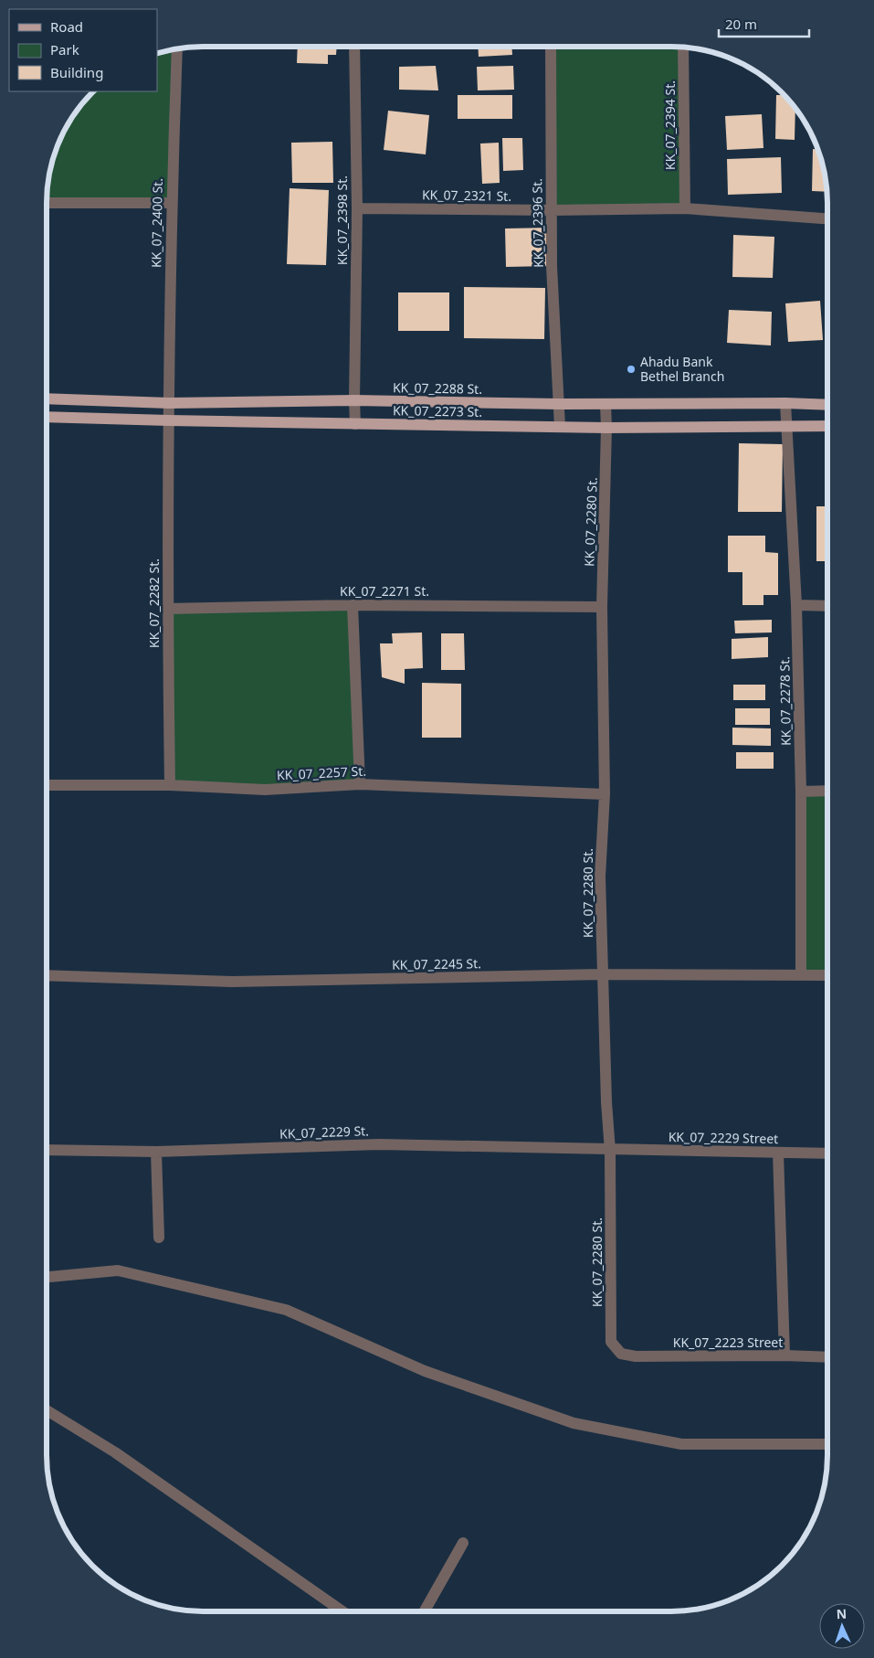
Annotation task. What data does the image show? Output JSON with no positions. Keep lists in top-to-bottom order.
{
  "streets": {
    "main road": ["KK_07_2288 St.", "KK_07_2273 St."],
    "street": [
      "KK_07_2394 St.",
      "KK_07_2321 St.",
      "KK_07_2398 St.",
      "KK_07_2400 St.",
      "KK_07_2396 St.",
      "KK_07_2280 St.",
      "KK_07_2271 St.",
      "KK_07_2282 St.",
      "KK_07_2278 St.",
      "KK_07_2257 St.",
      "KK_07_2245 St.",
      "KK_07_2229 St.",
      "KK_07_2229 Street",
      "KK_07_2223 Street"
    ]
  },
  "crossings": [
    ["KK_07_2394 St.", "KK_07_2321 St."],
    ["KK_07_2321 St.", "KK_07_2398 St."],
    ["KK_07_2321 St.", "KK_07_2396 St."],
    ["KK_07_2398 St.", "KK_07_2288 St."],
    ["KK_07_2398 St.", "KK_07_2273 St."],
    ["KK_07_2400 St.", "KK_07_2288 St."],
    ["KK_07_2400 St.", "KK_07_2273 St."],
    ["KK_07_2400 St.", "KK_07_2282 St."],
    ["KK_07_2396 St.", "KK_07_2288 St."],
    ["KK_07_2396 St.", "KK_07_2273 St."],
    ["KK_07_2288 St.", "KK_07_2280 St."],
    ["KK_07_2288 St.", "KK_07_2278 St."],
    ["KK_07_2273 St.", "KK_07_2280 St."],
    ["KK_07_2273 St.", "KK_07_2282 St."],
    ["KK_07_2273 St.", "KK_07_2278 St."],
    ["KK_07_2280 St.", "KK_07_2271 St."],
    ["KK_07_2280 St.", "KK_07_2257 St."],
    ["KK_07_2280 St.", "KK_07_2245 St."],
    ["KK_07_2280 St.", "KK_07_2229 St."],
    ["KK_07_2280 St.", "KK_07_2229 Street"],
    ["KK_07_2280 St.", "KK_07_2223 Street"],
    ["KK_07_2271 St.", "KK_07_2282 St."],
    ["KK_07_2282 St.", "KK_07_2257 St."],
    ["KK_07_2278 St.", "KK_07_2245 St."],
    ["KK_07_2229 St.", "KK_07_2229 Street"]
  ],
  "places": ["Ahadu Bank Bethel Branch"],
  "legend": ["Road", "Park", "Building"],
  "scale_bar": "20 m",
  "north": "top"
}
